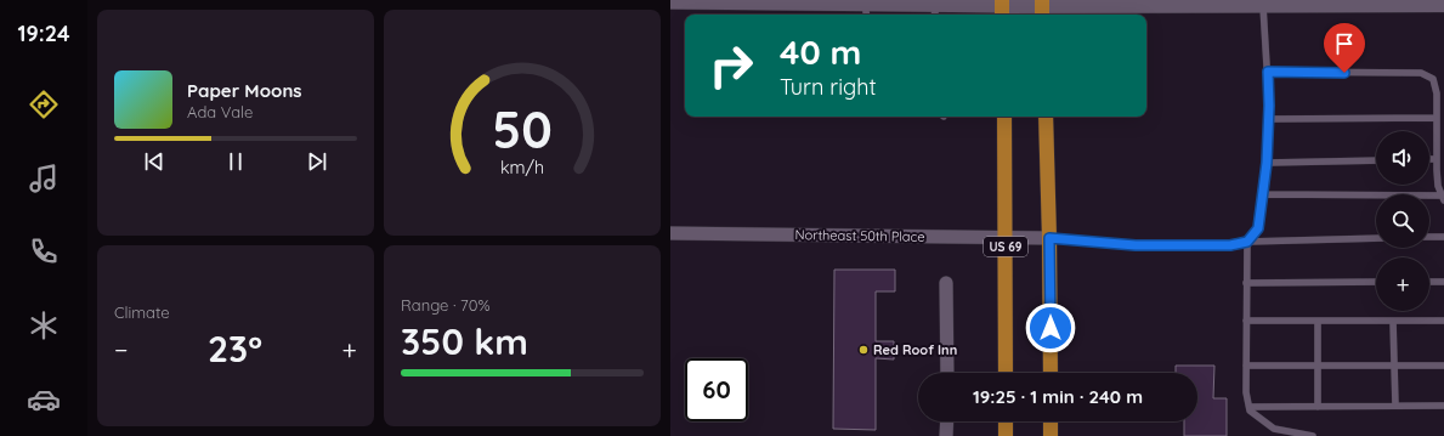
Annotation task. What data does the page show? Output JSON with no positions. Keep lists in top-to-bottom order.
{
  "streets": {
    "main road": ["US 69"],
    "street": ["Northeast 50th Place"]
  },
  "crossings": [
    ["Northeast 50th Place", "US 69"]
  ],
  "places": ["Red Roof Inn"],
  "page": {
    "tabs": "19:24",
    "turn": ["40 m", "Turn right"],
    "song": ["Paper Moons", "Ada Vale"],
    "map_buttons": "+",
    "tile": [
      "Climate",
      ["Range · 70%", "350 km"]
    ],
    "heat": ["−", "23°", "+"],
    "limit": "60",
    "trip": "19:25 · 1 min · 240 m",
    "gauge": ["50", "km/h"]
  }
}
